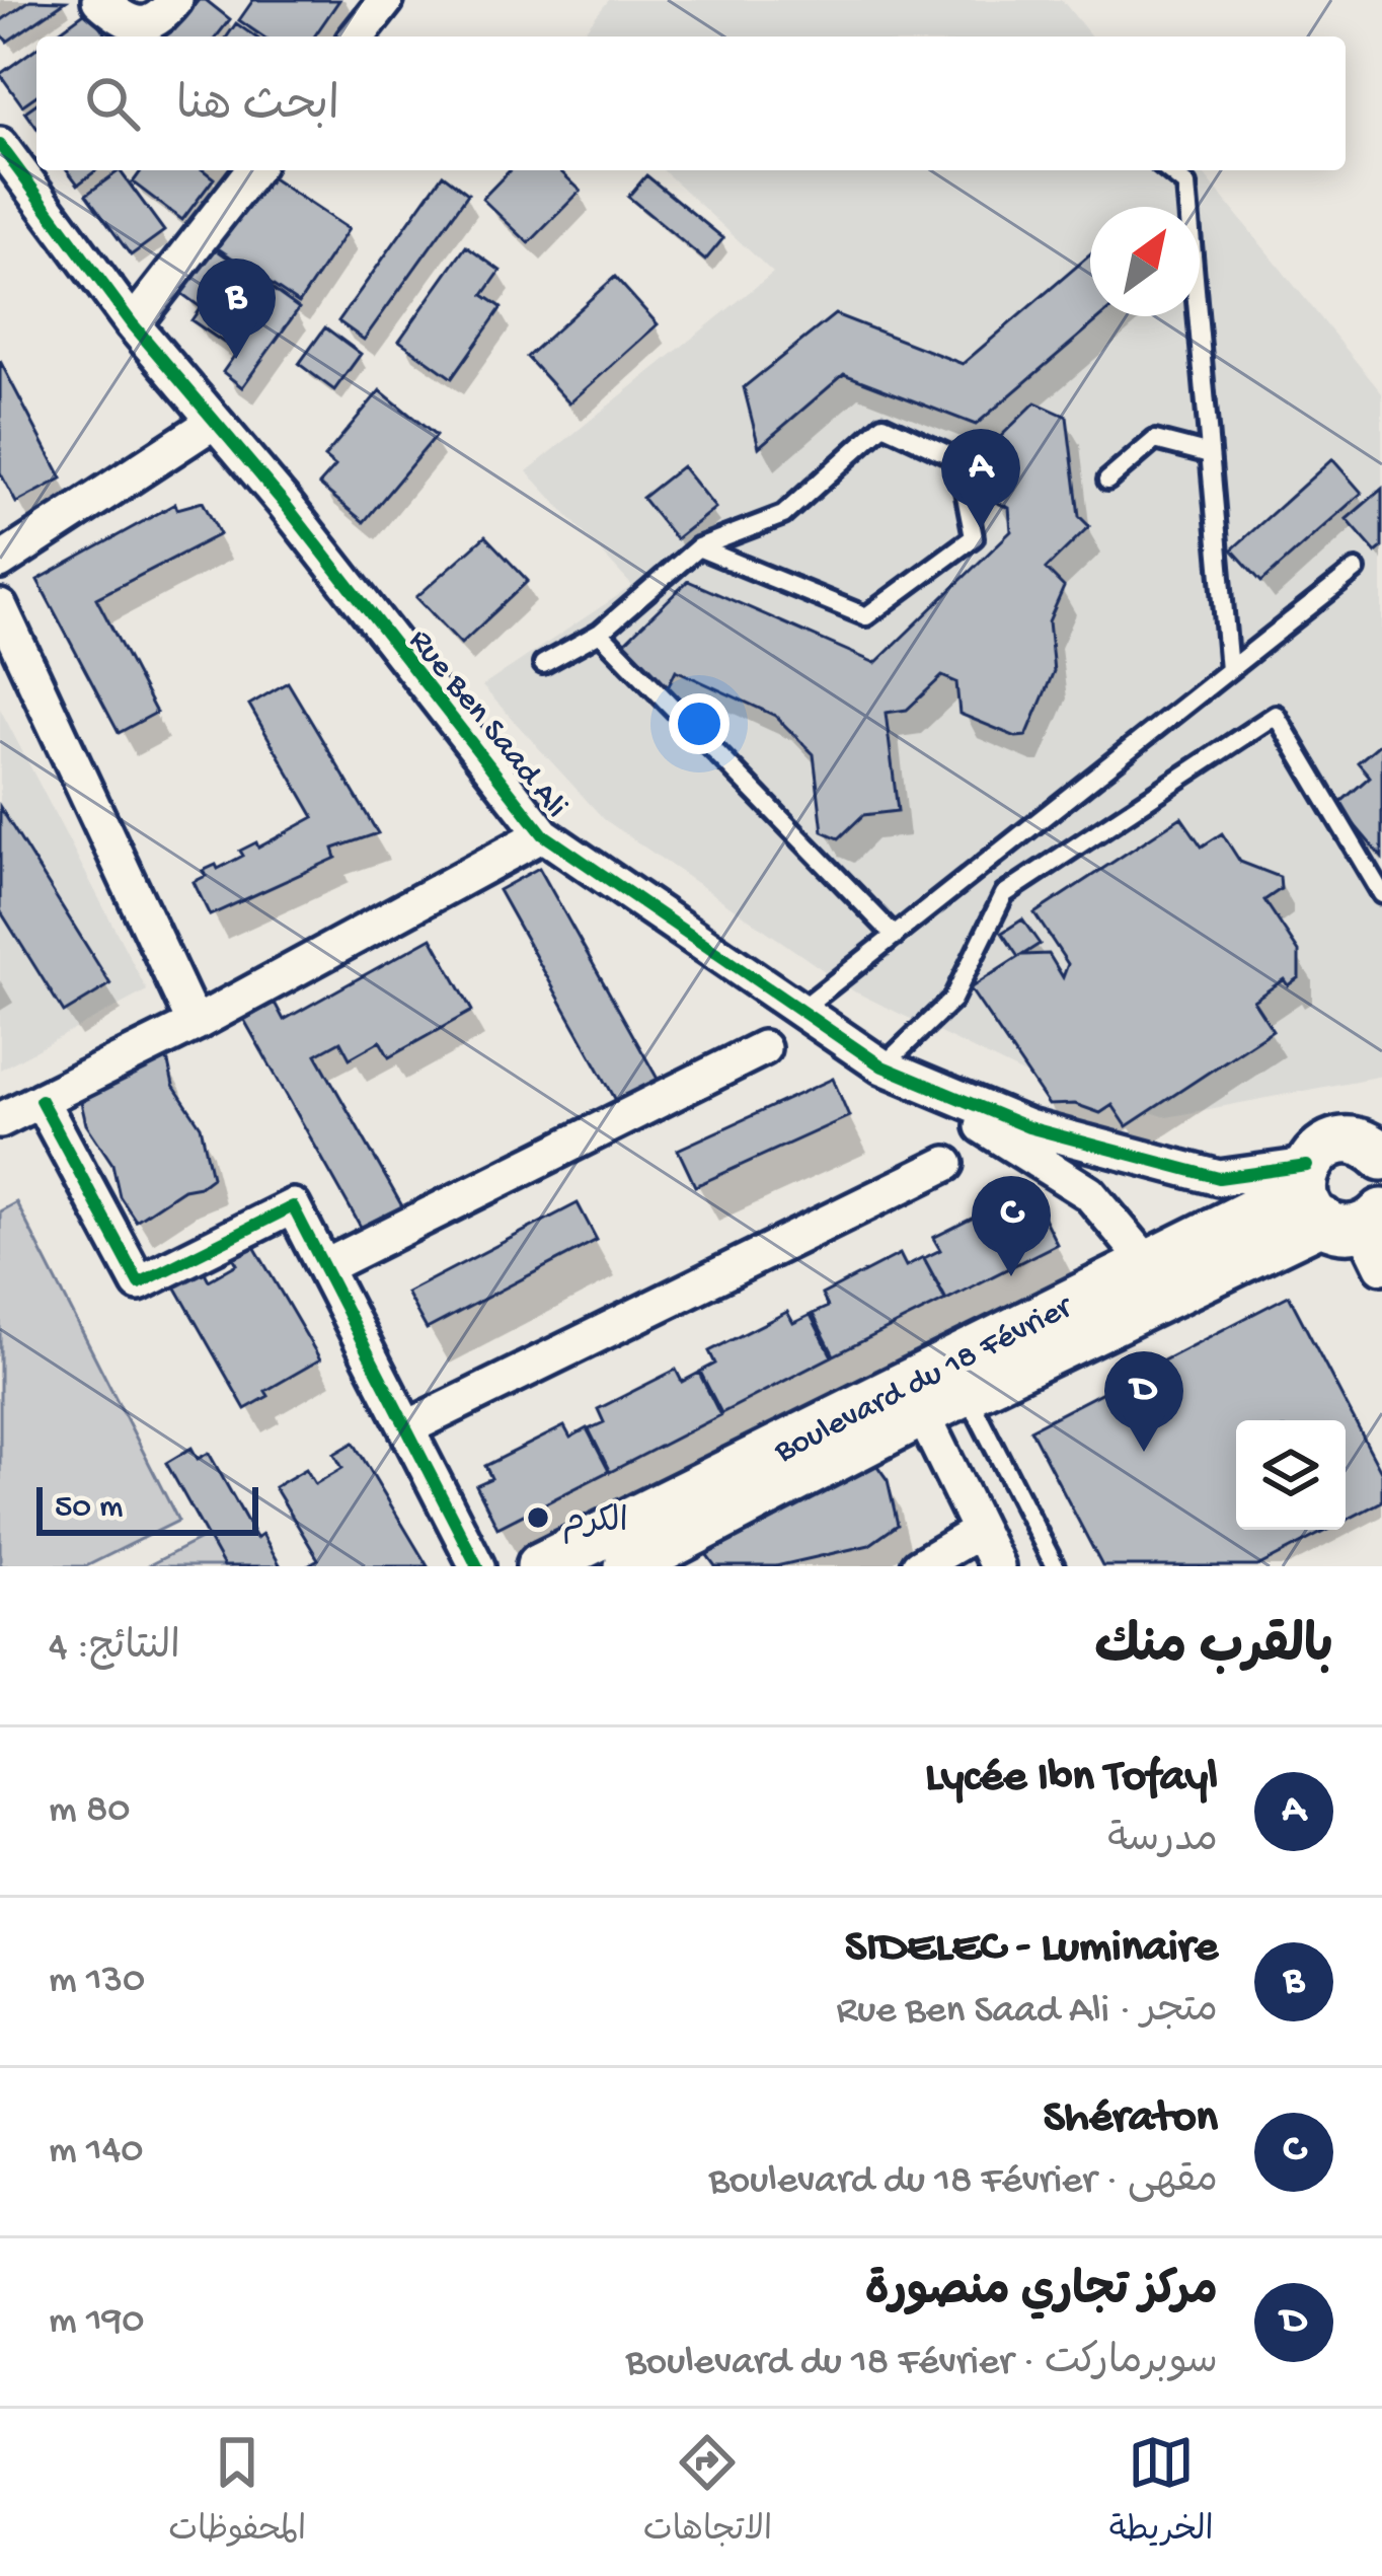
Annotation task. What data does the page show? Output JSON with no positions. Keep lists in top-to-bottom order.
{
  "streets": {
    "main road": ["Boulevard du 18 Février"],
    "street": ["Rue Ben Saad Ali"]
  },
  "crossings": [
    ["Rue Ben Saad Ali", "Boulevard du 18 Février"]
  ],
  "places": ["الكرم"],
  "scale_bar": "50 m",
  "north": "top right",
  "page": {
    "search": "ابحث هنا",
    "pins": [
      "B",
      "A",
      "C",
      "D"
    ],
    "scale": "50 m",
    "heading": ["بالقرب منك", "النتائج: 4"],
    "list": [
      {
        "mark": "A",
        "name": "Lycée Ibn Tofayl",
        "note": "مدرسة",
        "value": "80 m"
      },
      {
        "mark": "B",
        "name": "SIDELEC - Luminaire",
        "note": "متجر · Rue Ben Saad Ali",
        "value": "130 m"
      },
      {
        "mark": "C",
        "name": "Shératon",
        "note": "مقهى · Boulevard du 18 Février",
        "value": "140 m"
      },
      {
        "mark": "D",
        "name": "مركز تجاري منصورة",
        "note": "سوبرماركت · Boulevard du 18 Février",
        "value": "190 m"
      }
    ],
    "nav": ["الخريطة", "الاتجاهات", "المحفوظات"]
  }
}
